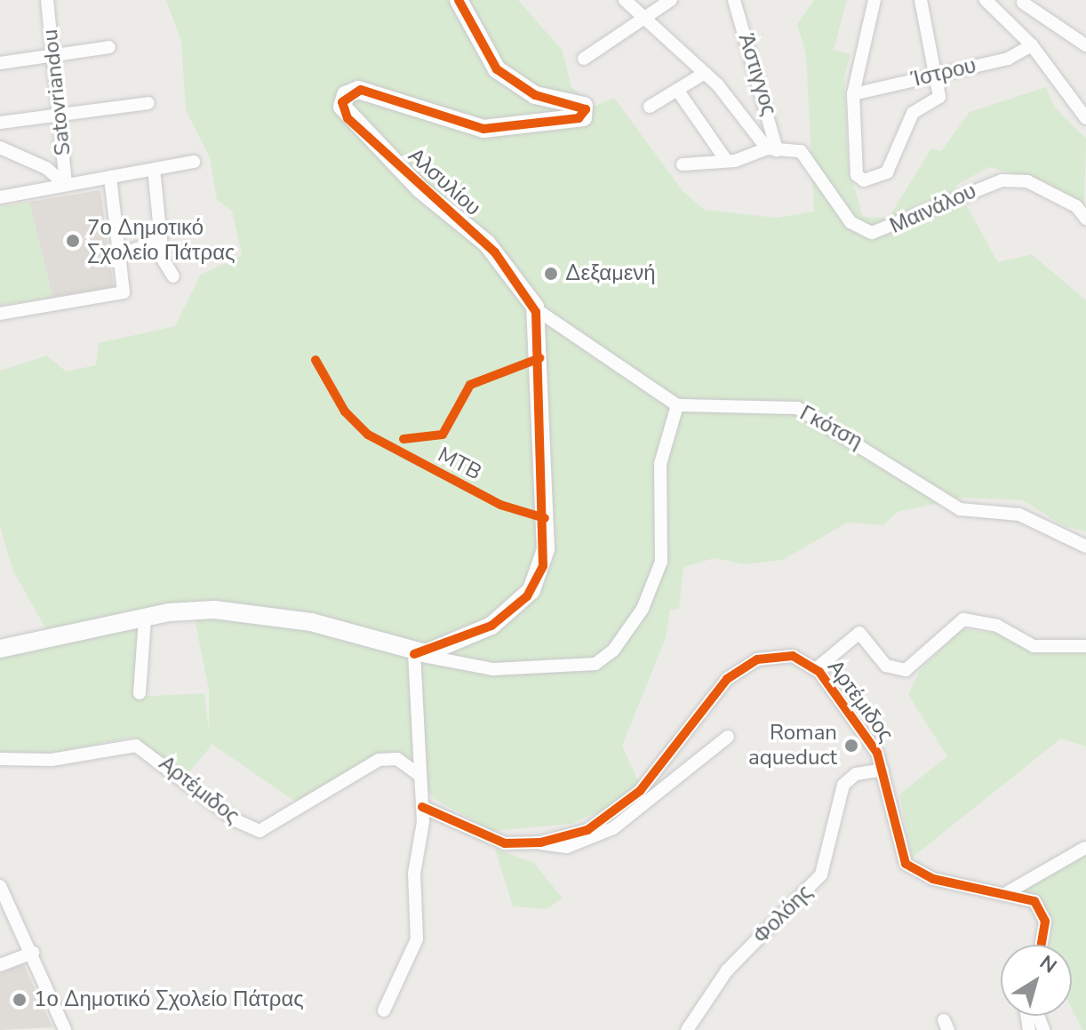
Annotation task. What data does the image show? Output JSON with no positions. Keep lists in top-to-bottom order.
{
  "streets": {
    "street": [
      "Ίστρου",
      "Άστιγγος",
      "Satovriandou",
      "Αλσυλίου",
      "Μαινάλου",
      "Γκότση",
      "Αρτέμιδος",
      "Φολόης"
    ],
    "cycle path": ["MTB"]
  },
  "crossings": [
    ["Άστιγγος", "Μαινάλου"],
    ["Αρτέμιδος", "Φολόης"]
  ],
  "places": [
    "7ο Δημοτικό Σχολείο Πάτρας",
    "Δεξαμενή",
    "Roman aqueduct",
    "1ο Δημοτικό Σχολείο Πάτρας"
  ],
  "north": "top right"
}
